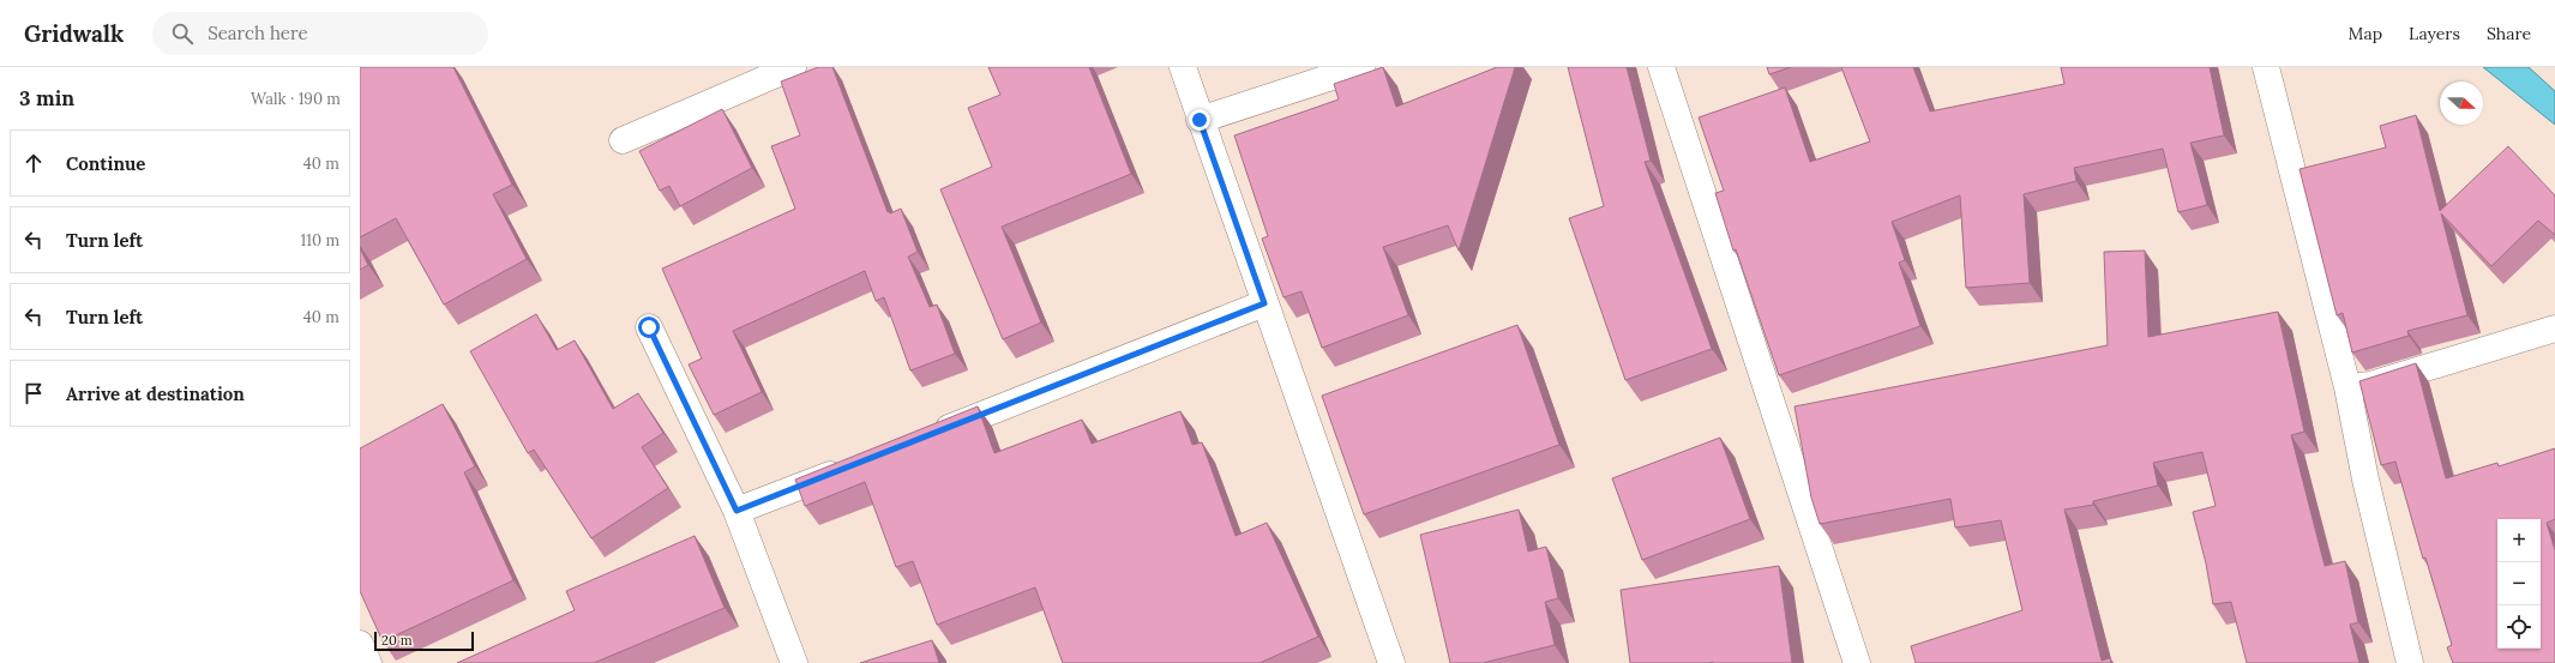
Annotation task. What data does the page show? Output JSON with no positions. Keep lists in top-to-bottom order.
{
  "scale_bar": "20 m",
  "north": "right",
  "page": {
    "header": "Gridwalk",
    "search": "Search here",
    "nav": ["Map", "Layers", "Share"],
    "heading": ["3 min", "Walk · 190 m"],
    "list": [
      ["Continue", "40 m"],
      ["Turn left", "110 m"],
      ["Turn left", "40 m"],
      "Arrive at destination"
    ],
    "map_buttons": ["+", "−"],
    "scale": "20 m"
  }
}
